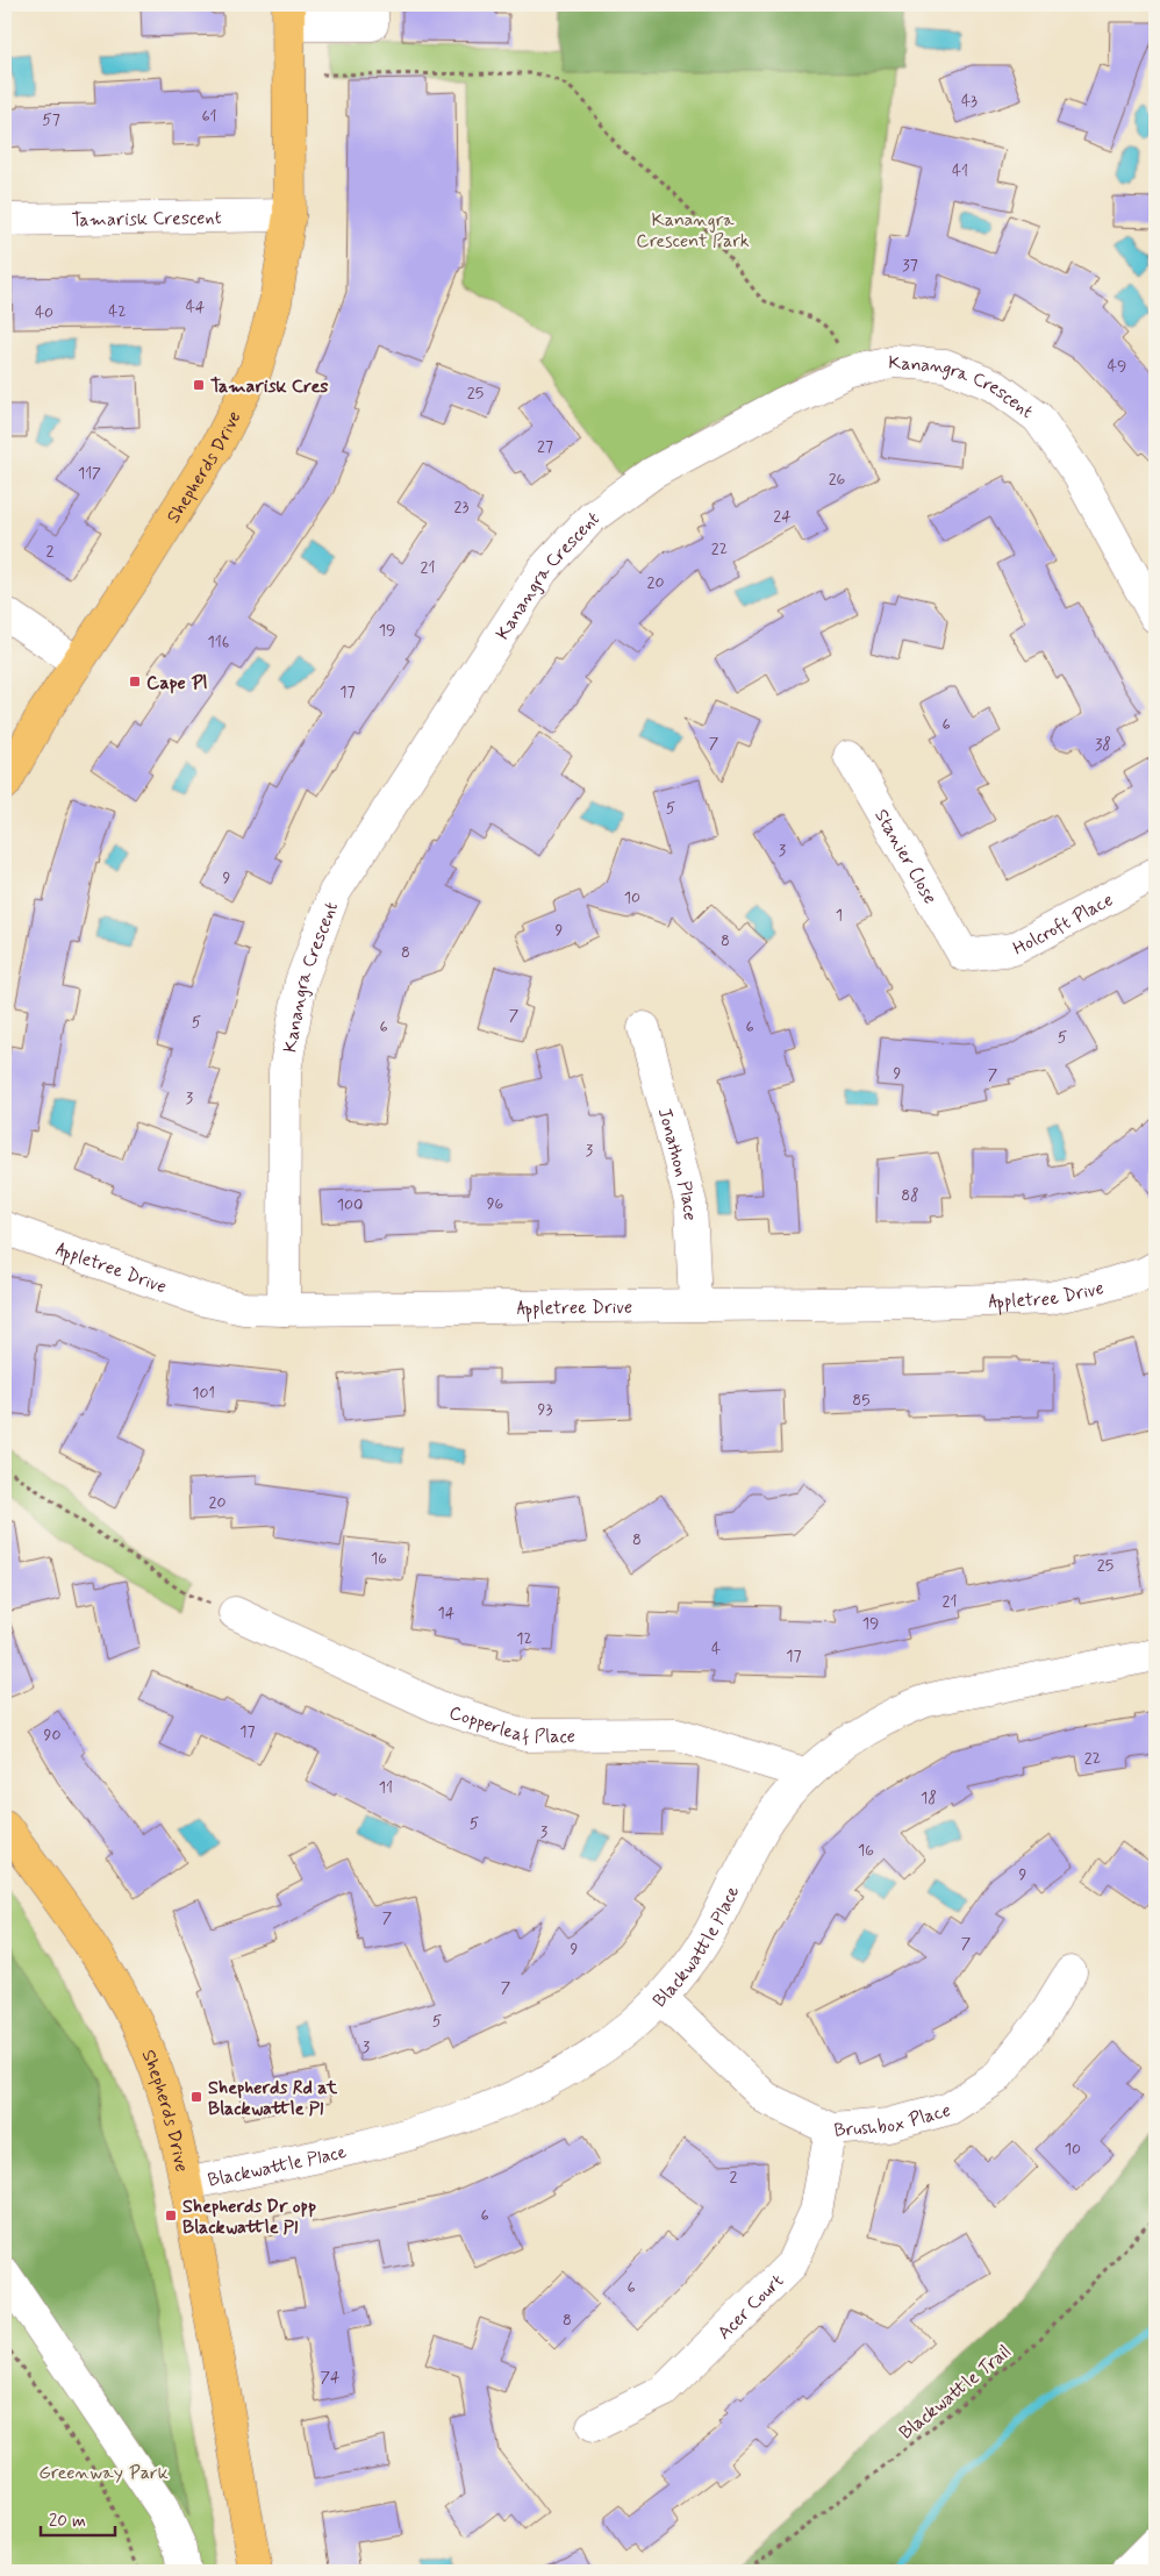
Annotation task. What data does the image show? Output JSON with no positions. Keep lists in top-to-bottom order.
{
  "streets": {
    "main road": ["Shepherds Drive"],
    "street": [
      "Tamarisk Crescent",
      "Kanangra Crescent",
      "Stanier Close",
      "Holcroft Place",
      "Jonathon Place",
      "Appletree Drive",
      "Copperleaf Place",
      "Blackwattle Place",
      "Brushbox Place",
      "Acer Court"
    ],
    "path": ["Blackwattle Trail"]
  },
  "crossings": [
    ["Tamarisk Crescent", "Shepherds Drive"],
    ["Kanangra Crescent", "Appletree Drive"],
    ["Shepherds Drive", "Blackwattle Place"],
    ["Stanier Close", "Holcroft Place"],
    ["Jonathon Place", "Appletree Drive"],
    ["Copperleaf Place", "Blackwattle Place"],
    ["Blackwattle Place", "Brushbox Place"],
    ["Brushbox Place", "Acer Court"]
  ],
  "parks": ["Kanangra Crescent Park", "Greenway Park"],
  "places": {
    "transit": [
      "Tamarisk Cres",
      "Cape Pl",
      "Shepherds Rd at Blackwattle Pl",
      "Shepherds Dr opp Blackwattle Pl"
    ]
  },
  "house_numbers": [
    "43",
    "61",
    "57",
    "41",
    "37",
    "44",
    "42",
    "40",
    "49",
    "25",
    "27",
    "117",
    "26",
    "23",
    "24",
    "22",
    "2",
    "21",
    "20",
    "19",
    "116",
    "17",
    "6",
    "7",
    "38",
    "5",
    "3",
    "9",
    "10",
    "1",
    "9",
    "8",
    "8",
    "7",
    "5",
    "6",
    "6",
    "5",
    "9",
    "7",
    "3",
    "3",
    "88",
    "96",
    "100",
    "101",
    "85",
    "93",
    "20",
    "8",
    "16",
    "25",
    "21",
    "14",
    "19",
    "12",
    "4",
    "17",
    "17",
    "90",
    "22",
    "11",
    "18",
    "5",
    "3",
    "16",
    "9",
    "7",
    "7",
    "9",
    "7",
    "5",
    "3",
    "10",
    "2",
    "6",
    "6",
    "8",
    "74"
  ],
  "scale_bar": "20 m"
}
